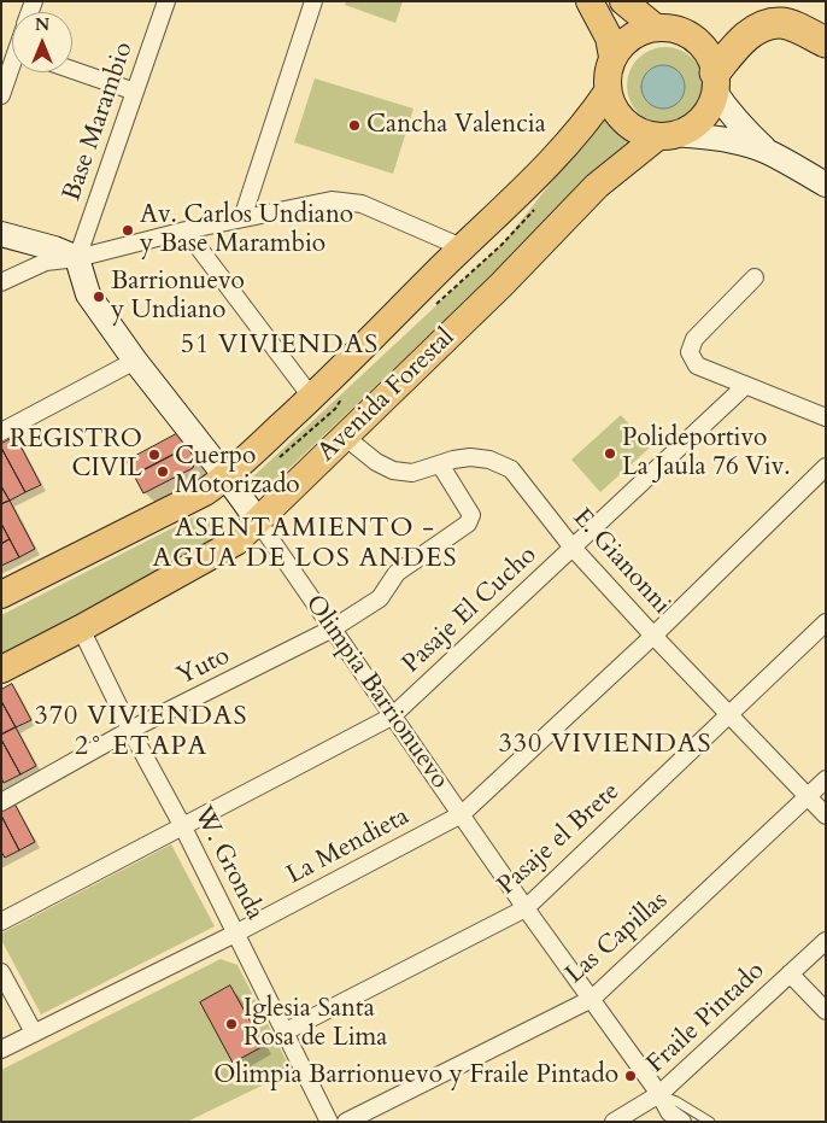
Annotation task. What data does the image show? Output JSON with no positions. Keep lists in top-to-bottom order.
{
  "streets": {
    "main road": ["Avenida Forestal"],
    "street": [
      "Base Marambio",
      "E. Gianonni",
      "Pasaje El Cucho",
      "Yuto",
      "Olimpia Barrionuevo",
      "Pasaje el Brete",
      "La Mendieta",
      "W. Gronda",
      "Las Capillas",
      "Fraile Pintado"
    ]
  },
  "crossings": [
    ["Base Marambio", "Olimpia Barrionuevo"],
    ["Avenida Forestal", "E. Gianonni"],
    ["Avenida Forestal", "Olimpia Barrionuevo"],
    ["Avenida Forestal", "W. Gronda"],
    ["E. Gianonni", "Pasaje El Cucho"],
    ["E. Gianonni", "Yuto"],
    ["E. Gianonni", "Pasaje el Brete"],
    ["E. Gianonni", "La Mendieta"],
    ["E. Gianonni", "Las Capillas"],
    ["Pasaje El Cucho", "Olimpia Barrionuevo"],
    ["Pasaje El Cucho", "W. Gronda"],
    ["Yuto", "Olimpia Barrionuevo"],
    ["Yuto", "W. Gronda"],
    ["Olimpia Barrionuevo", "Pasaje el Brete"],
    ["Olimpia Barrionuevo", "La Mendieta"],
    ["Olimpia Barrionuevo", "Las Capillas"],
    ["Olimpia Barrionuevo", "Fraile Pintado"],
    ["Pasaje el Brete", "W. Gronda"],
    ["La Mendieta", "W. Gronda"]
  ],
  "districts": [
    "51 VIVIENDAS",
    "ASENTAMIENTO - AGUA DE LOS ANDES",
    "370 VIVIENDAS 2° ETAPA",
    "330 VIVIENDAS"
  ],
  "places": [
    "Cancha Valencia",
    "Av. Carlos Undiano y Base Marambio",
    "Barrionuevo y Undiano",
    "Polideportivo La Jaula 76 Viv.",
    "REGISTRO CIVIL",
    "Cuerpo Motorizado",
    "Iglesia Santa Rosa de Lima",
    "Olimpia Barrionuevo y Fraile Pintado"
  ],
  "north": "top"
}
